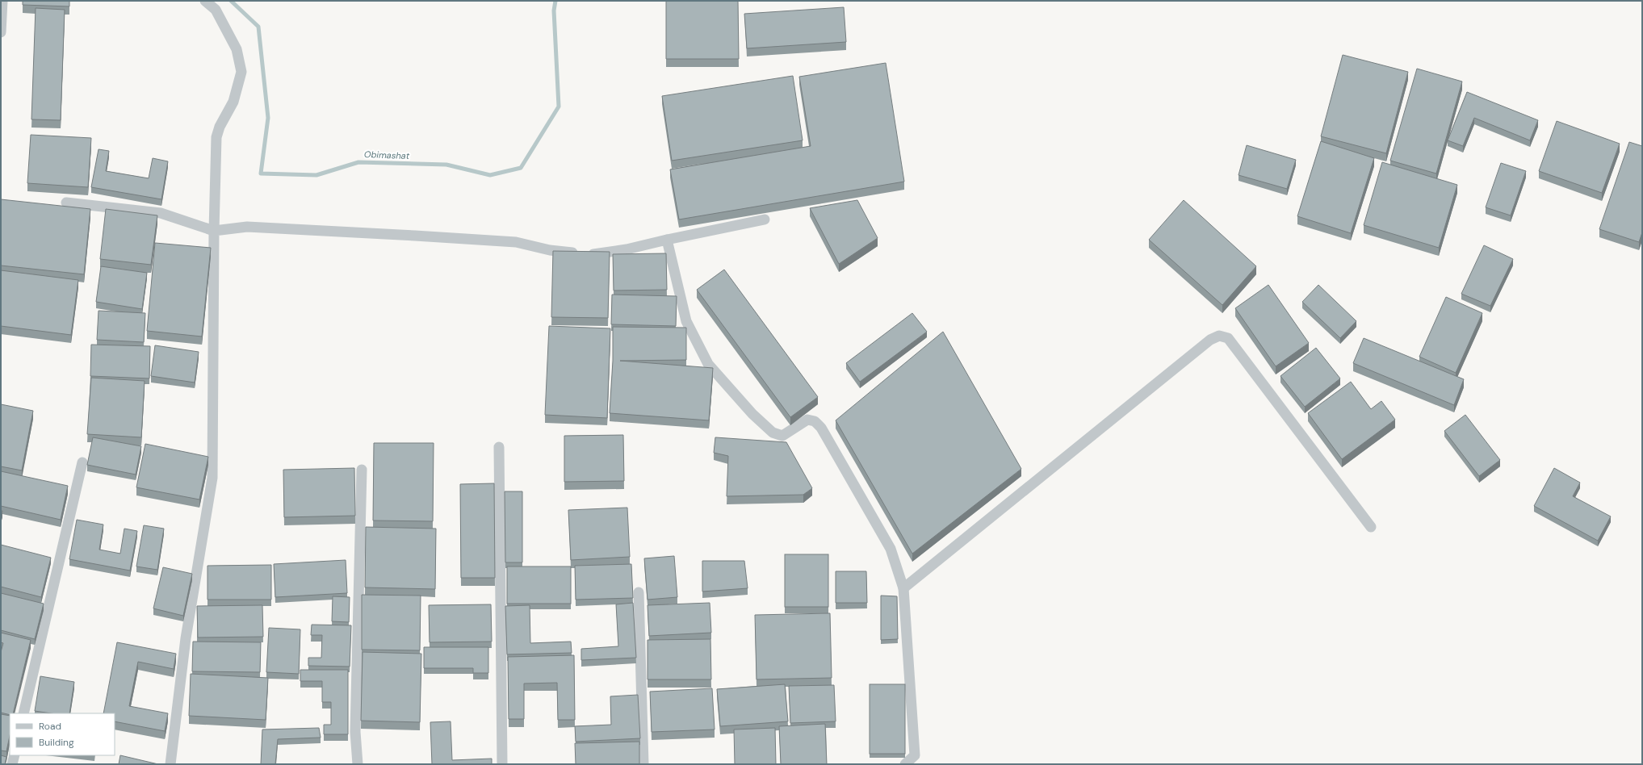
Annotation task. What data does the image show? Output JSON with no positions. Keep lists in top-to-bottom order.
{
  "water": ["Obimashat"],
  "legend": ["Road", "Building"]
}
